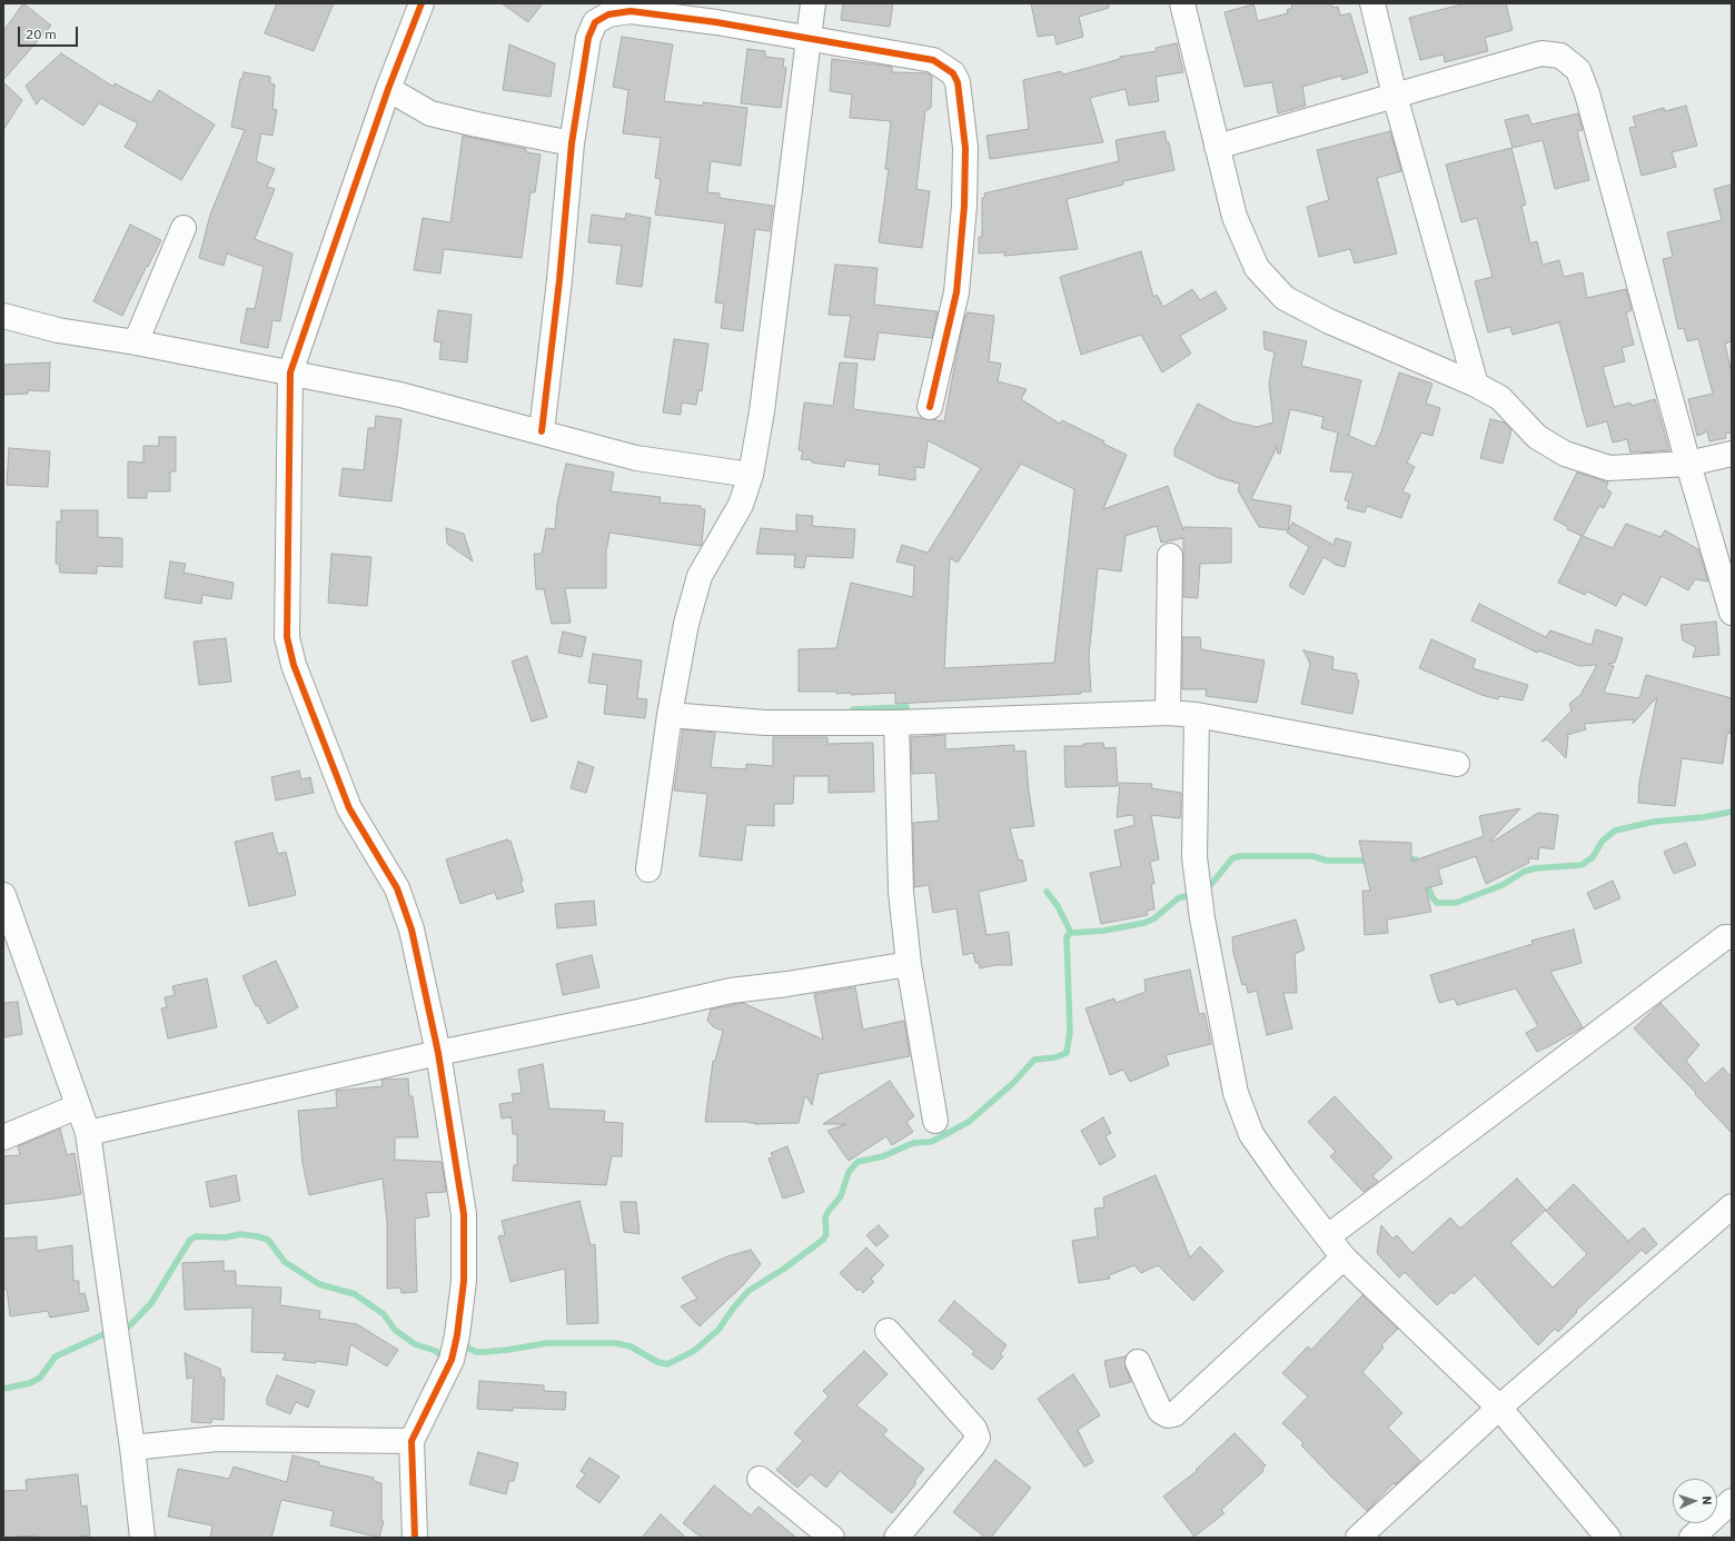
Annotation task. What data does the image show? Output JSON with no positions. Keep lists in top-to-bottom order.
{
  "scale_bar": "20 m",
  "north": "right"
}
